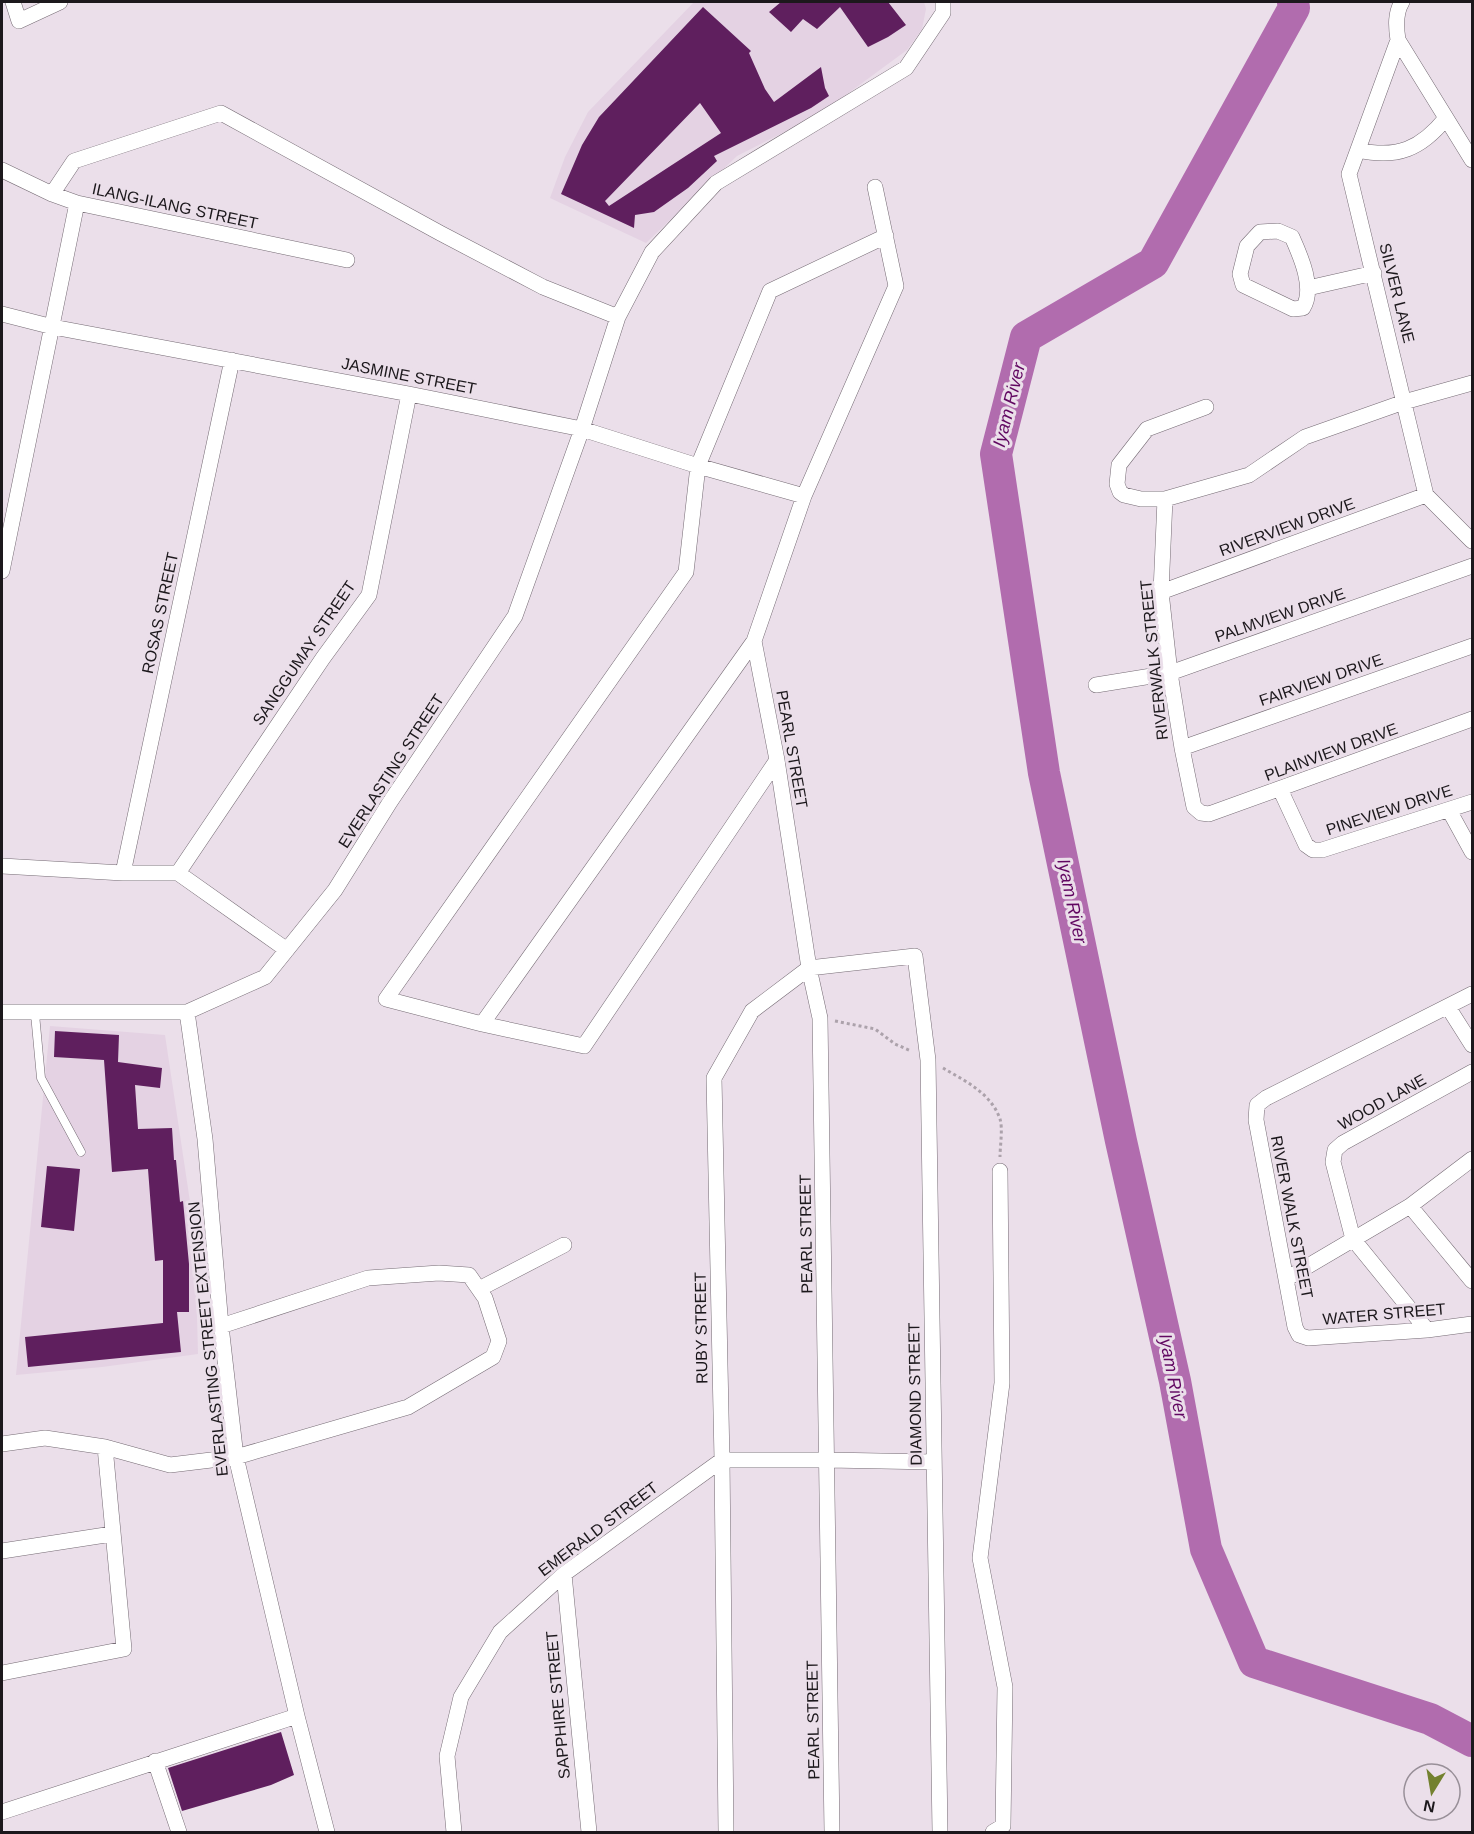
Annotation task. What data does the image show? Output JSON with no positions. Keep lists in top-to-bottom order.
{
  "streets": {
    "street": [
      "ILANG-ILANG STREET",
      "SILVER LANE",
      "JASMINE STREET",
      "RIVERVIEW DRIVE",
      "ROSAS STREET",
      "PALMVIEW DRIVE",
      "SANGGUMAY STREET",
      "RIVERWALK STREET",
      "FAIRVIEW DRIVE",
      "PEARL STREET",
      "PLAINVIEW DRIVE",
      "EVERLASTING STREET",
      "PINEVIEW DRIVE",
      "WOOD LANE",
      "RIVER WALK STREET",
      "WATER STREET",
      "RUBY STREET",
      "EVERLASTING STREET EXTENSION",
      "DIAMOND STREET",
      "EMERALD STREET",
      "SAPPHIRE STREET"
    ]
  },
  "crossings": [
    ["SILVER LANE", "RIVERVIEW DRIVE"],
    ["JASMINE STREET", "ROSAS STREET"],
    ["JASMINE STREET", "SANGGUMAY STREET"],
    ["JASMINE STREET", "EVERLASTING STREET"],
    ["RIVERVIEW DRIVE", "RIVERWALK STREET"],
    ["PALMVIEW DRIVE", "RIVERWALK STREET"],
    ["RIVERWALK STREET", "FAIRVIEW DRIVE"],
    ["RIVERWALK STREET", "PLAINVIEW DRIVE"],
    ["PEARL STREET", "RUBY STREET"],
    ["PEARL STREET", "DIAMOND STREET"],
    ["PLAINVIEW DRIVE", "PINEVIEW DRIVE"],
    ["EVERLASTING STREET", "EVERLASTING STREET EXTENSION"],
    ["WOOD LANE", "WATER STREET"],
    ["RIVER WALK STREET", "WATER STREET"],
    ["RUBY STREET", "DIAMOND STREET"],
    ["RUBY STREET", "EMERALD STREET"],
    ["EMERALD STREET", "SAPPHIRE STREET"]
  ],
  "water": ["Iyam River"],
  "north": "bottom"
}
